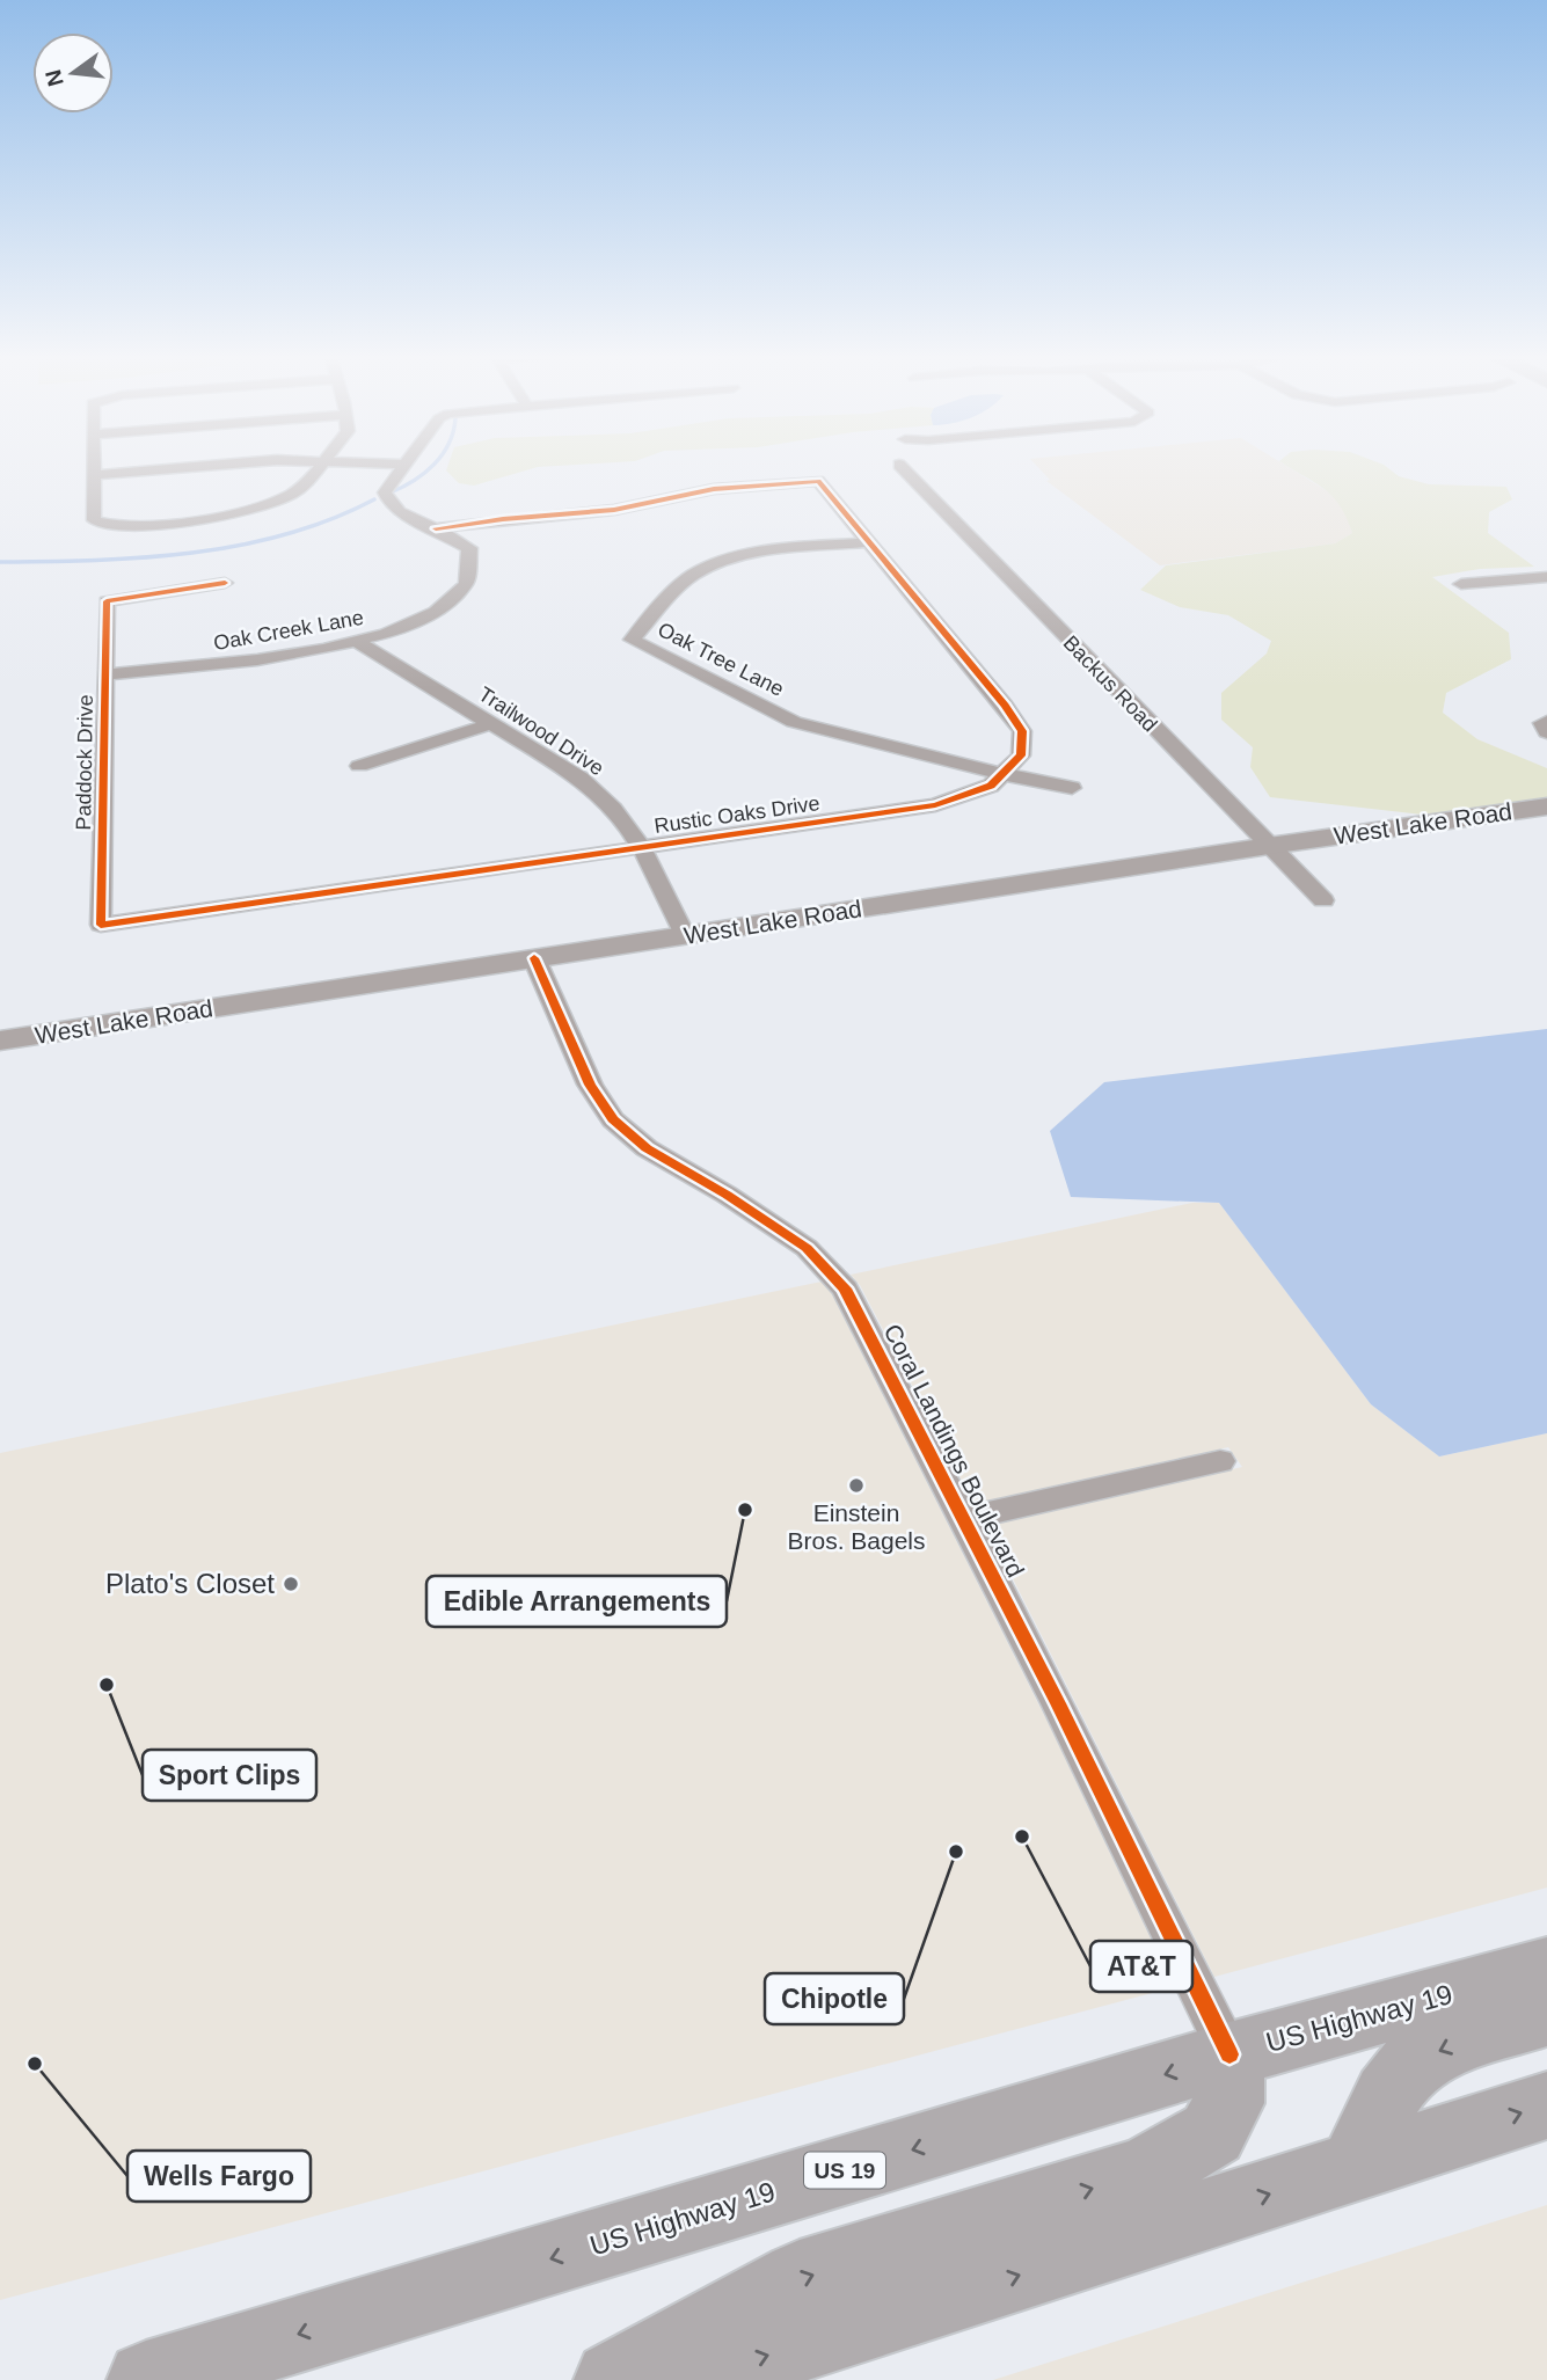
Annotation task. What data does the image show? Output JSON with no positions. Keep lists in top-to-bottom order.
{
  "streets": {
    "highway": ["US Highway 19", "US 19"],
    "street": [
      "Oak Creek Lane",
      "Oak Tree Lane",
      "Backus Road",
      "Trailwood Drive",
      "Paddock Drive",
      "Rustic Oaks Drive",
      "West Lake Road",
      "Coral Landings Boulevard"
    ]
  },
  "crossings": [
    ["Oak Creek Lane", "Trailwood Drive"],
    ["Oak Creek Lane", "Paddock Drive"],
    ["Oak Creek Lane", "Rustic Oaks Drive"],
    ["Oak Tree Lane", "Rustic Oaks Drive"],
    ["Backus Road", "West Lake Road"],
    ["Trailwood Drive", "Rustic Oaks Drive"],
    ["Trailwood Drive", "West Lake Road"],
    ["Paddock Drive", "Rustic Oaks Drive"],
    ["West Lake Road", "Coral Landings Boulevard"],
    ["Coral Landings Boulevard", "US Highway 19"]
  ],
  "places": [
    "Einstein Bros. Bagels",
    "Edible Arrangements",
    "Plato's Closet",
    "Sport Clips",
    "AT&T",
    "Chipotle",
    "Wells Fargo"
  ],
  "north": "left"
}
